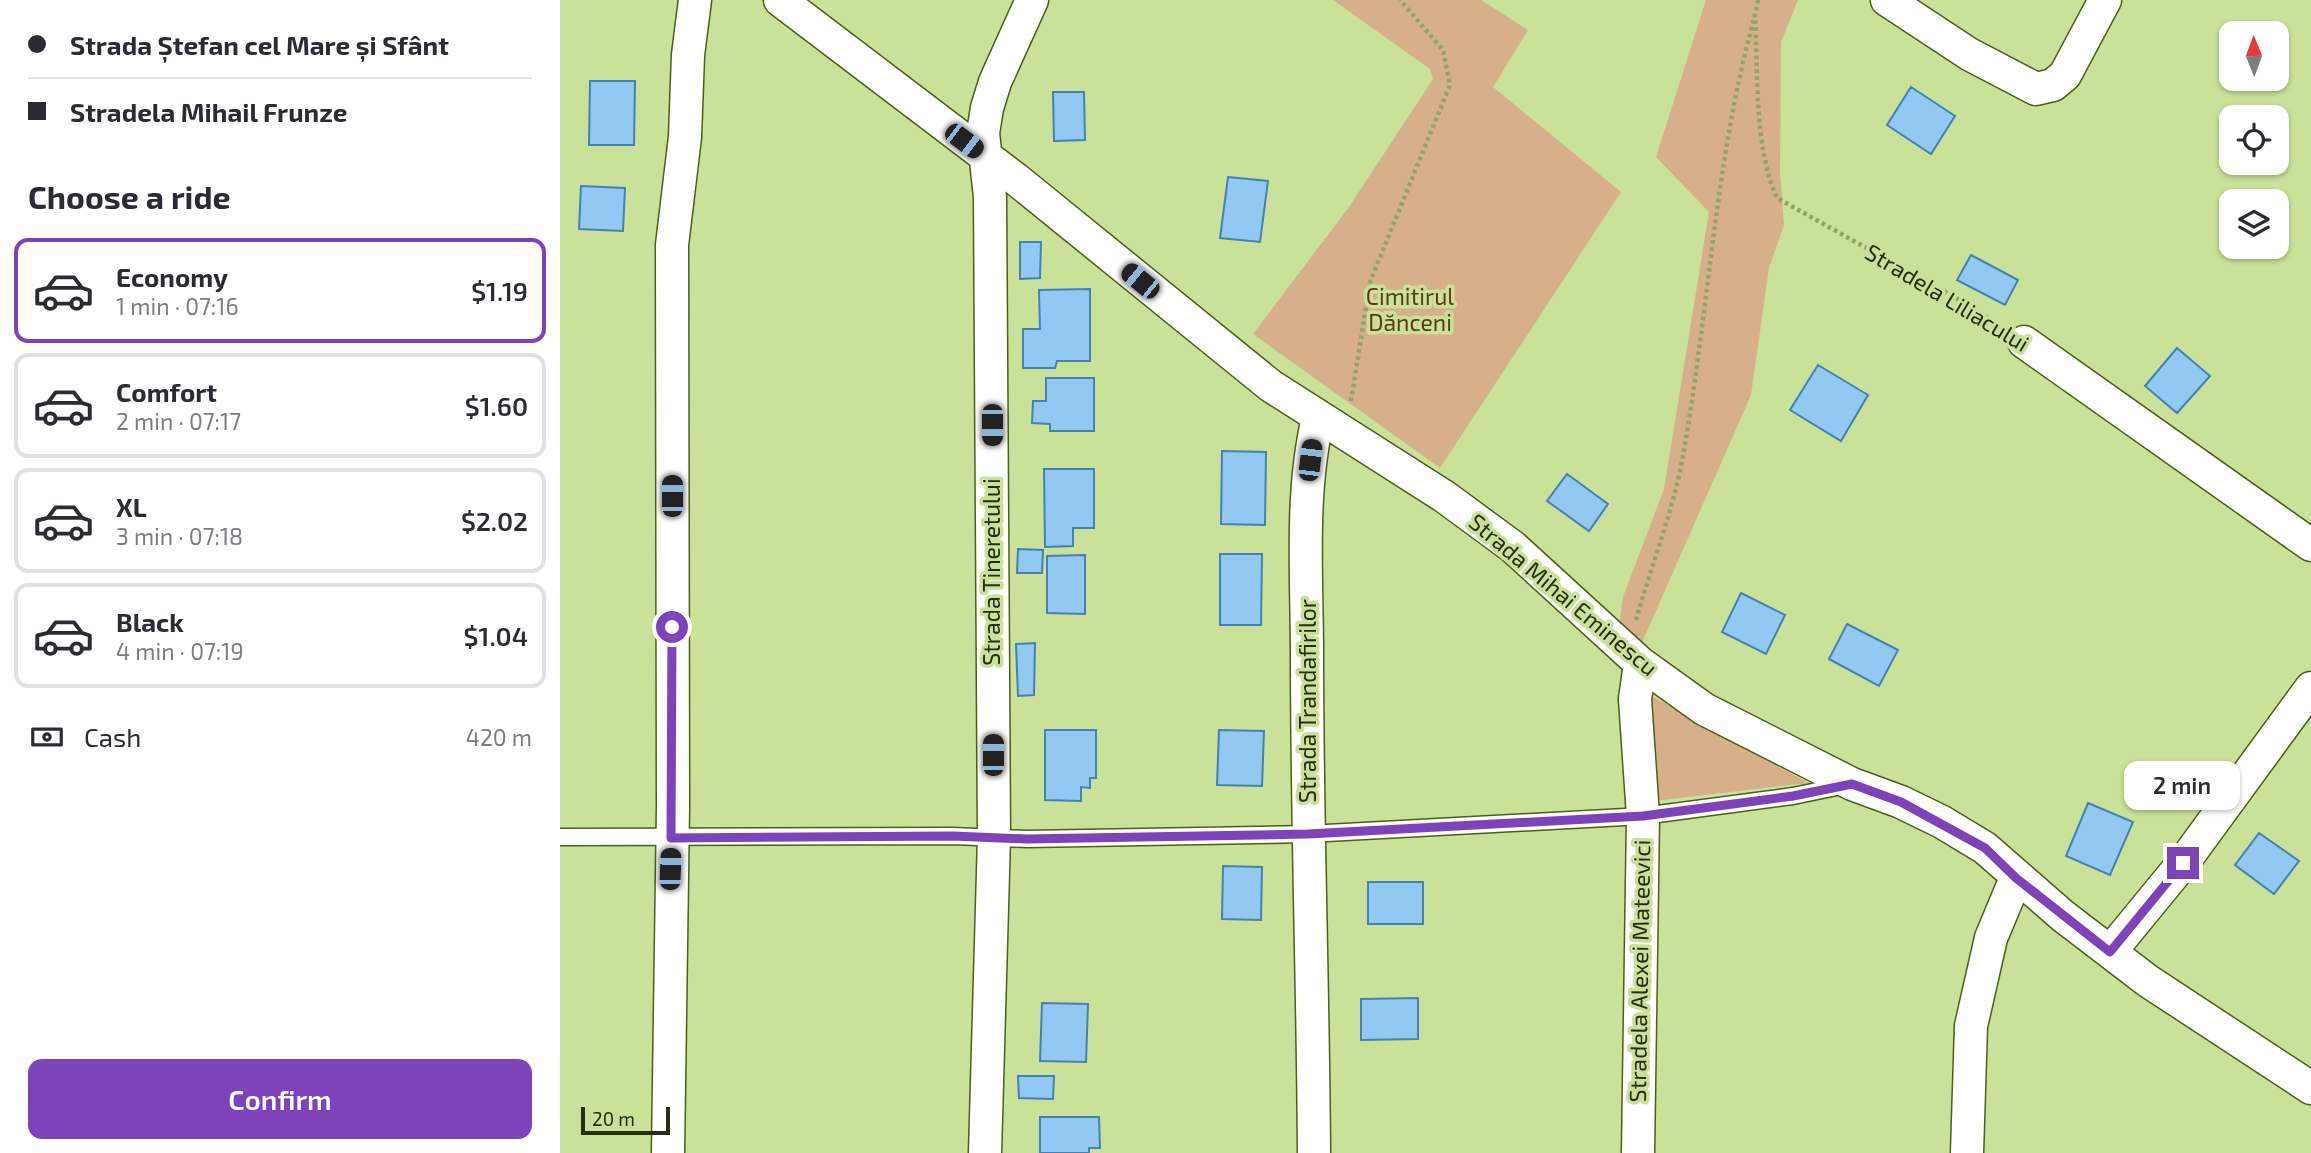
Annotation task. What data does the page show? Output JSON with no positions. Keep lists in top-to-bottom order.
{
  "streets": {
    "street": [
      "Stradela Liliacului",
      "Strada Tineretului",
      "Strada Mihai Eminescu",
      "Strada Trandafirilor",
      "Stradela Alexei Mateevici"
    ]
  },
  "crossings": [
    ["Strada Tineretului", "Strada Mihai Eminescu"],
    ["Strada Mihai Eminescu", "Strada Trandafirilor"],
    ["Strada Mihai Eminescu", "Stradela Alexei Mateevici"]
  ],
  "parks": ["Cimitirul Dănceni"],
  "scale_bar": "20 m",
  "north": "top",
  "page": {
    "banner": ["Strada Ștefan cel Mare și Sfânt", "Stradela Mihail Frunze"],
    "heading": "Choose a ride",
    "list": [
      {
        "name": "Economy",
        "note": "1 min · 07:16",
        "value": "$1.19"
      },
      {
        "name": "Comfort",
        "note": "2 min · 07:17",
        "value": "$1.60"
      },
      {
        "name": "XL",
        "note": "3 min · 07:18",
        "value": "$2.02"
      },
      {
        "name": "Black",
        "note": "4 min · 07:19",
        "value": "$1.04"
      }
    ],
    "pay": ["Cash", "420 m"],
    "bubble": "2 min",
    "buttons": "Confirm",
    "scale": "20 m"
  }
}
